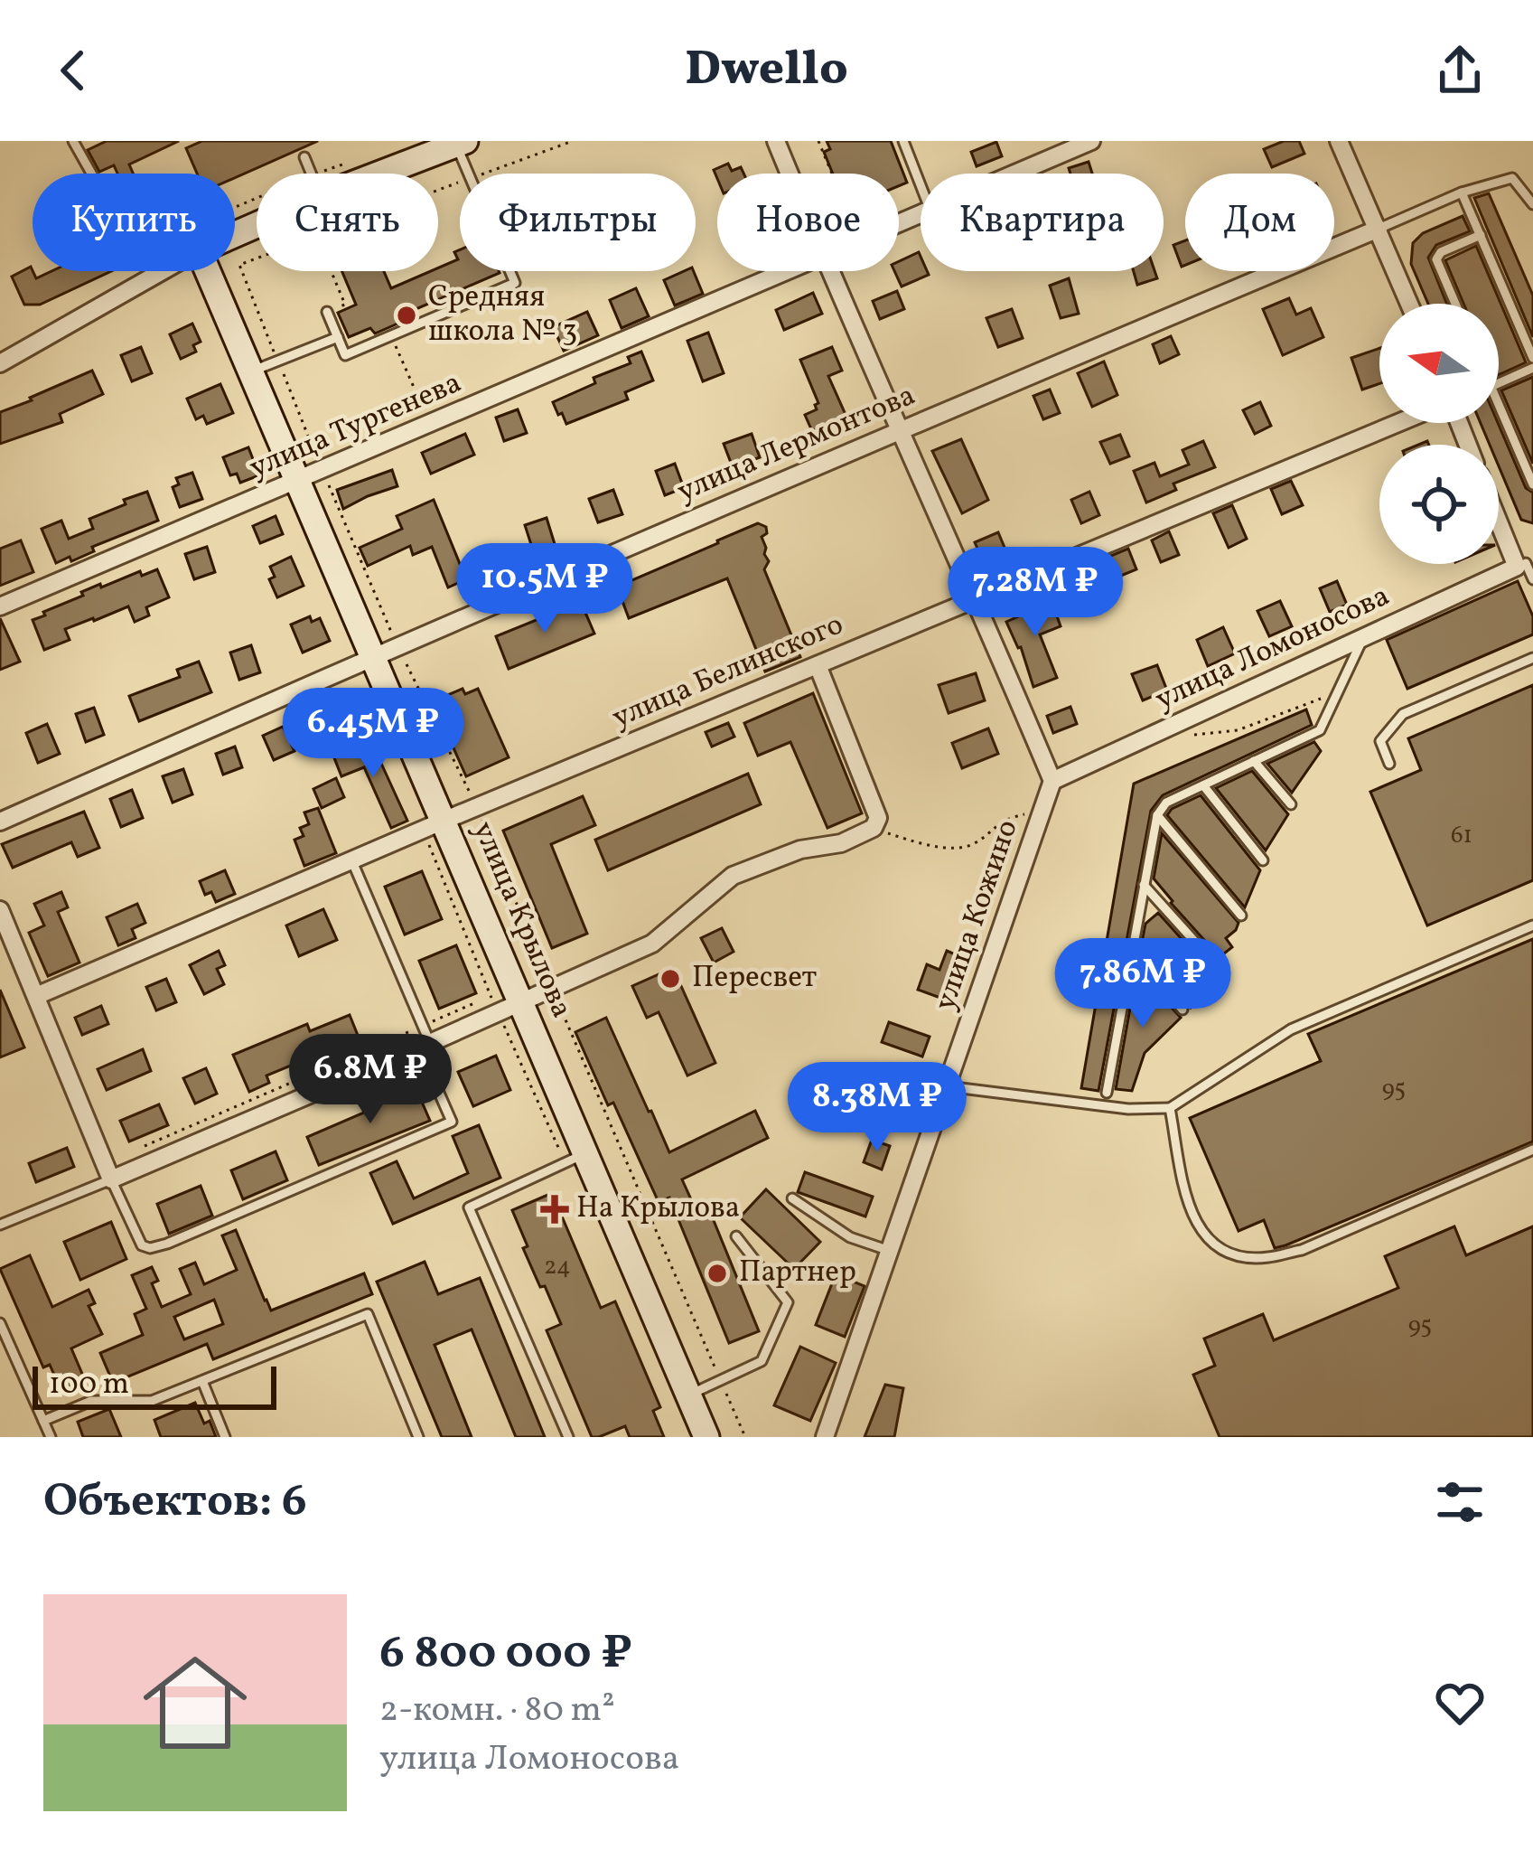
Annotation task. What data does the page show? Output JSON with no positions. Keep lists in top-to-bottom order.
{
  "streets": {
    "main road": ["улица Крылова"],
    "street": [
      "улица Тургенева",
      "улица Лермонтова",
      "улица Ломоносова",
      "улица Белинского",
      "улица Кожино"
    ]
  },
  "crossings": [
    ["улица Тургенева", "улица Крылова"],
    ["улица Лермонтова", "улица Крылова"],
    ["улица Ломоносова", "улица Кожино"],
    ["улица Белинского", "улица Крылова"]
  ],
  "places": {
    "other": ["Средняя школа № 3", "Пересвет", "Партнер"],
    "health": ["На Крылова"]
  },
  "house_numbers": [
    "61",
    "95",
    "24",
    "95"
  ],
  "scale_bar": "100 m",
  "north": "left",
  "page": {
    "header": "Dwello",
    "chip": [
      "Купить",
      "Снять",
      "Фильтры",
      "Новое",
      "Квартира",
      "Дом"
    ],
    "price": [
      "10.5M ₽",
      "7.28M ₽",
      "6.45M ₽",
      "7.86M ₽",
      "6.8M ₽",
      "8.38M ₽"
    ],
    "scale": "100 m",
    "heading": "Объектов: 6",
    "list": [
      {
        "name": "6 800 000 ₽",
        "note": "2-комн. · 80 m² · улица Ломоносова"
      }
    ]
  }
}
